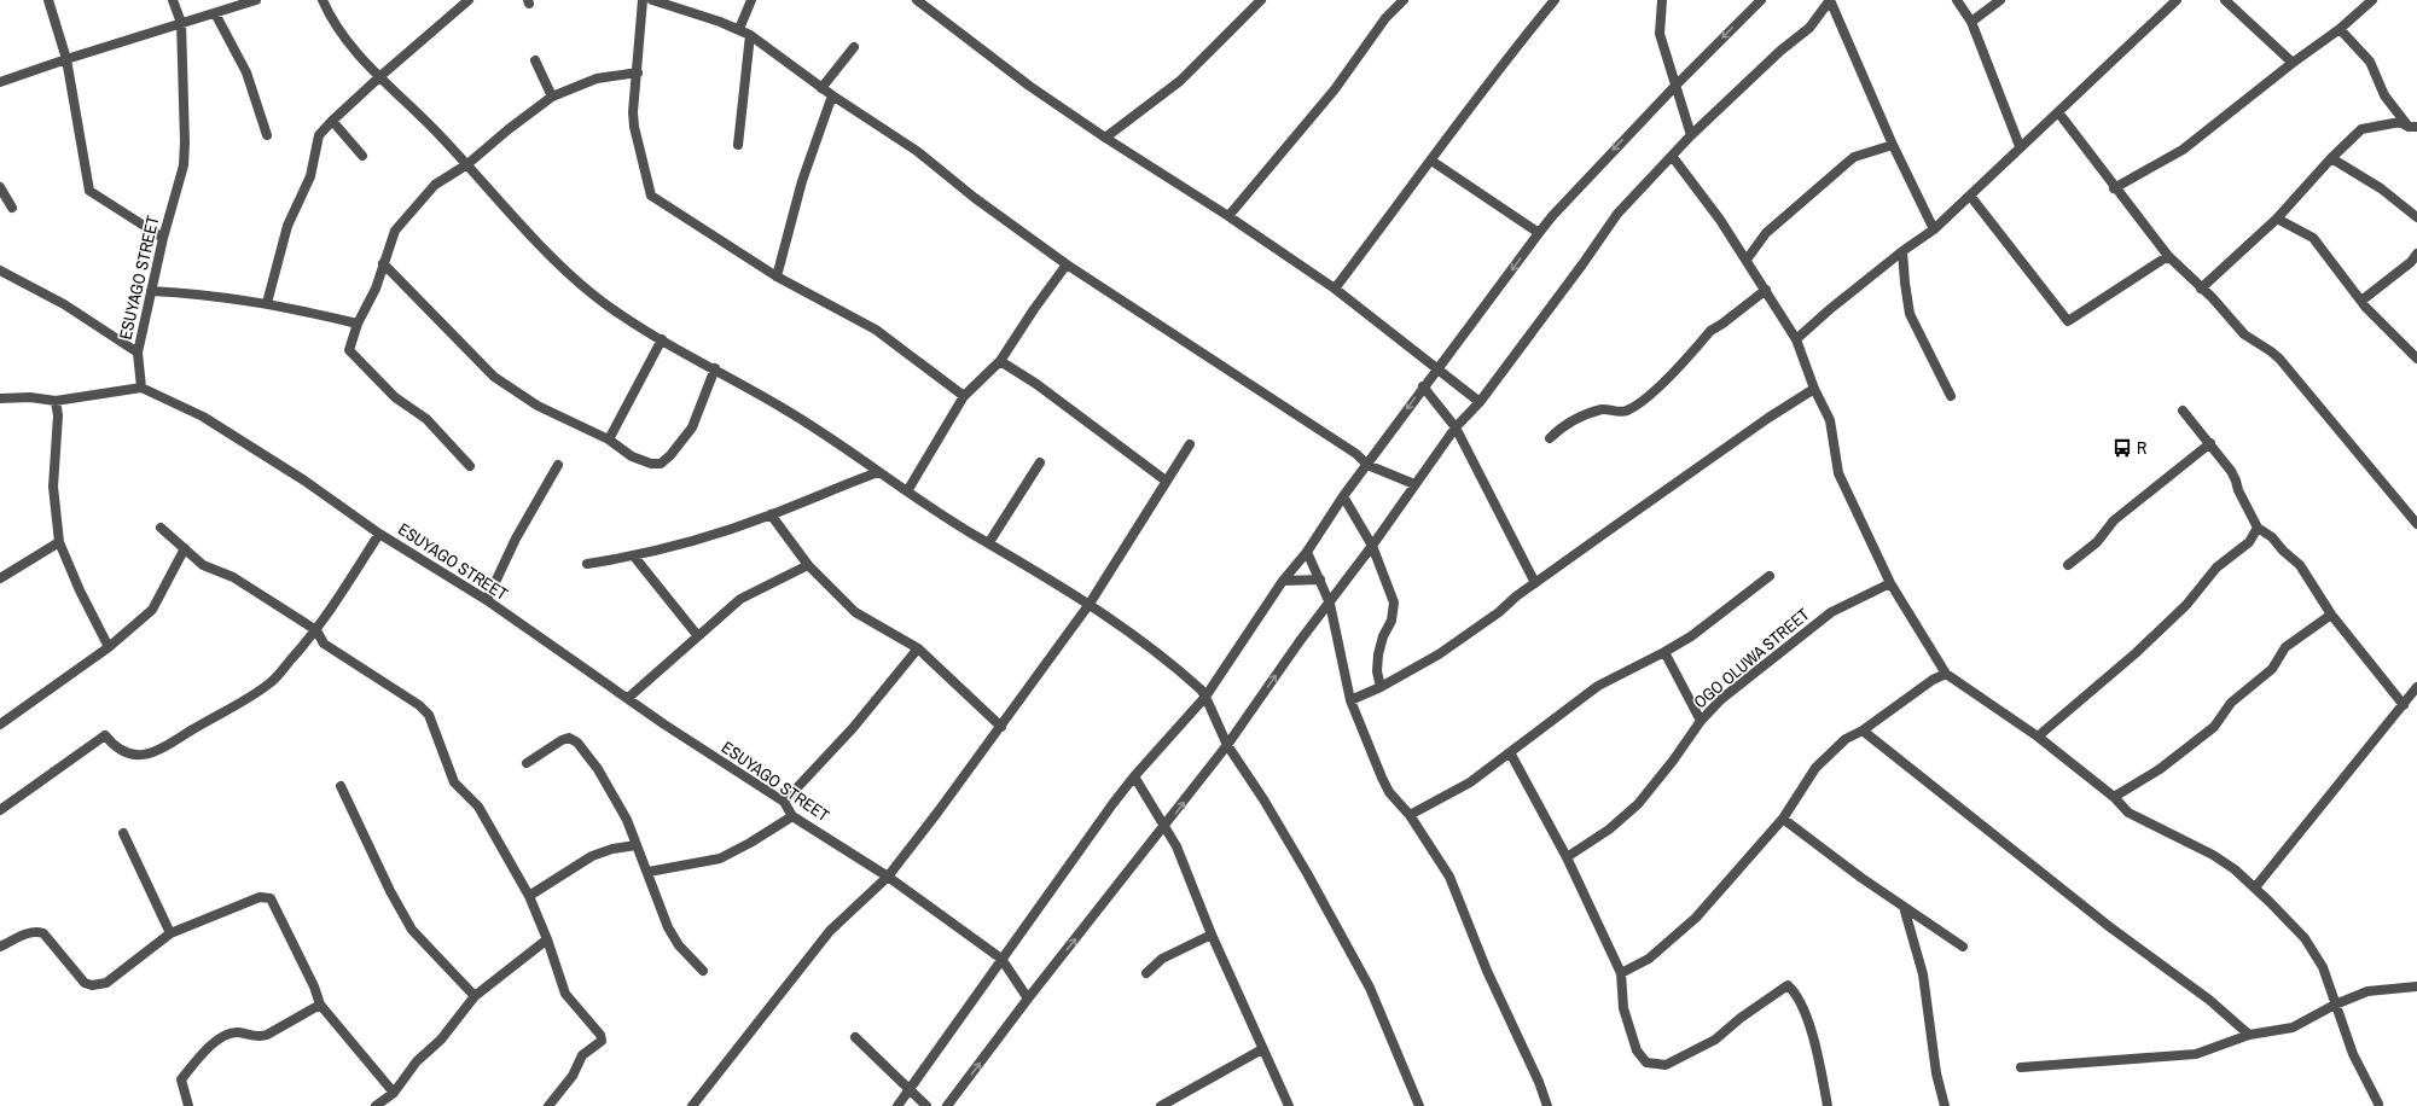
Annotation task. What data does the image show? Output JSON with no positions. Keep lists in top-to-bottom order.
{
  "streets": {
    "street": ["ESUYAGO STREET", "OGO OLUWA STREET"]
  },
  "places": {
    "bus stop": ["R"]
  }
}
